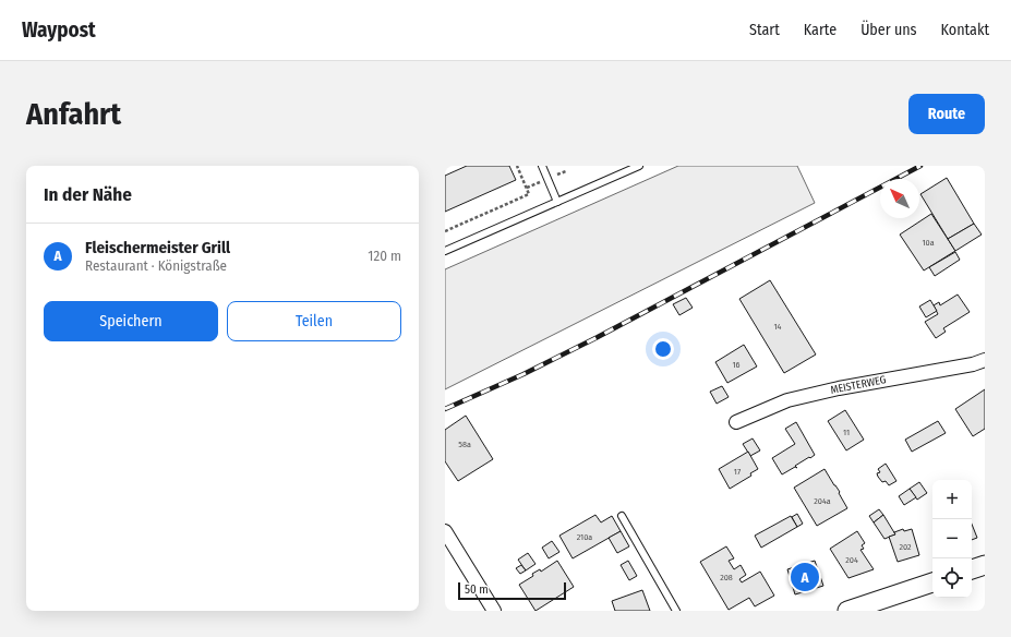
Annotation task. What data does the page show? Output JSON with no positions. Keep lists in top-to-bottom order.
{
  "streets": {
    "street": ["MEISTERWEG"]
  },
  "house_numbers": [
    "10a",
    "14",
    "16",
    "11",
    "58a",
    "17",
    "204a",
    "210a",
    "202",
    "204",
    "208"
  ],
  "scale_bar": "50 m",
  "north": "top left",
  "page": {
    "header": "Waypost",
    "nav": [
      "Start",
      "Karte",
      "Über uns",
      "Kontakt"
    ],
    "buttons": [
      "Route",
      ["Speichern", "Teilen"]
    ],
    "title": "Anfahrt",
    "heading": "In der Nähe",
    "list": [
      {
        "mark": "A",
        "name": "Fleischermeister Grill",
        "note": "Restaurant · Königstraße",
        "value": "120 m"
      }
    ],
    "map_buttons": ["+", "−"],
    "pins": "A",
    "scale": "50 m"
  }
}
